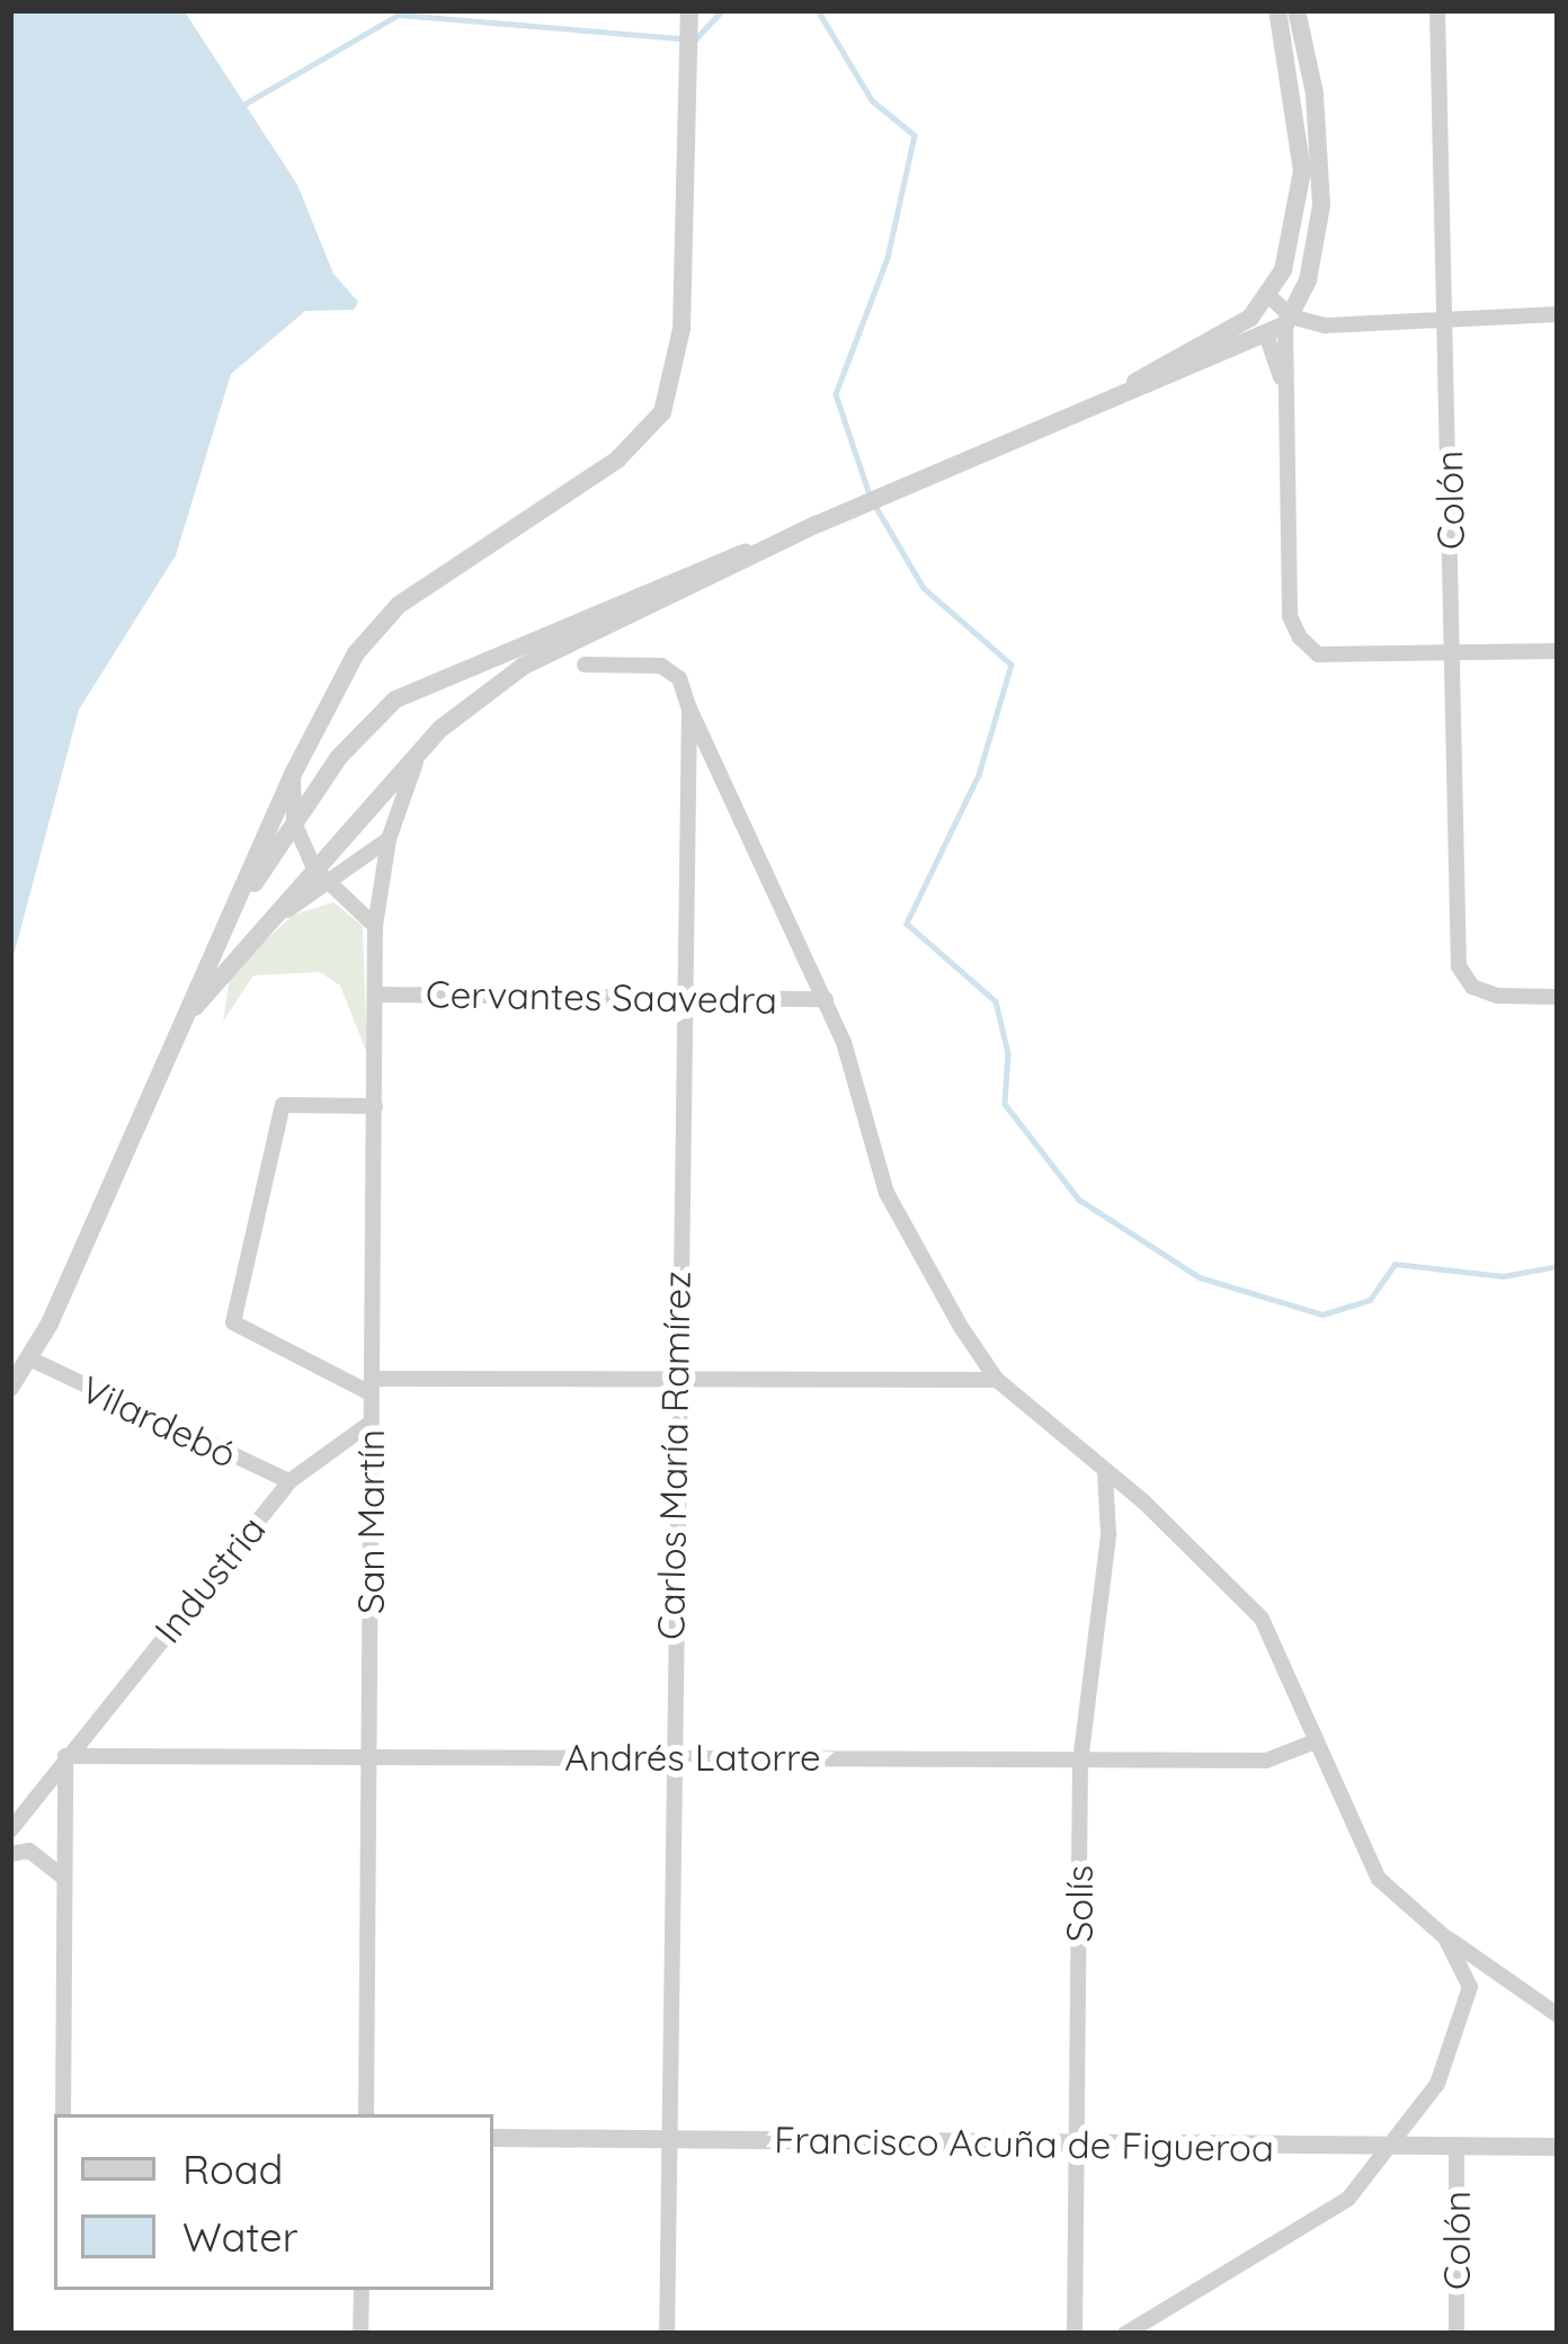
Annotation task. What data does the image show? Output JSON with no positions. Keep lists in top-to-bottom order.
{
  "streets": {
    "street": [
      "Colón",
      "Cervantes Saavedra",
      "Vilardebó",
      "Carlos María Ramírez",
      "San Martín",
      "Industria",
      "Andrés Latorre",
      "Solís",
      "Francisco Acuña de Figueroa"
    ]
  },
  "crossings": [
    ["Colón", "Francisco Acuña de Figueroa"],
    ["Cervantes Saavedra", "Carlos María Ramírez"],
    ["Cervantes Saavedra", "San Martín"],
    ["Vilardebó", "Industria"],
    ["Carlos María Ramírez", "Andrés Latorre"],
    ["Carlos María Ramírez", "Francisco Acuña de Figueroa"],
    ["San Martín", "Industria"],
    ["San Martín", "Andrés Latorre"],
    ["Industria", "Andrés Latorre"],
    ["Andrés Latorre", "Solís"],
    ["Solís", "Francisco Acuña de Figueroa"]
  ],
  "legend": ["Road", "Water"]
}
